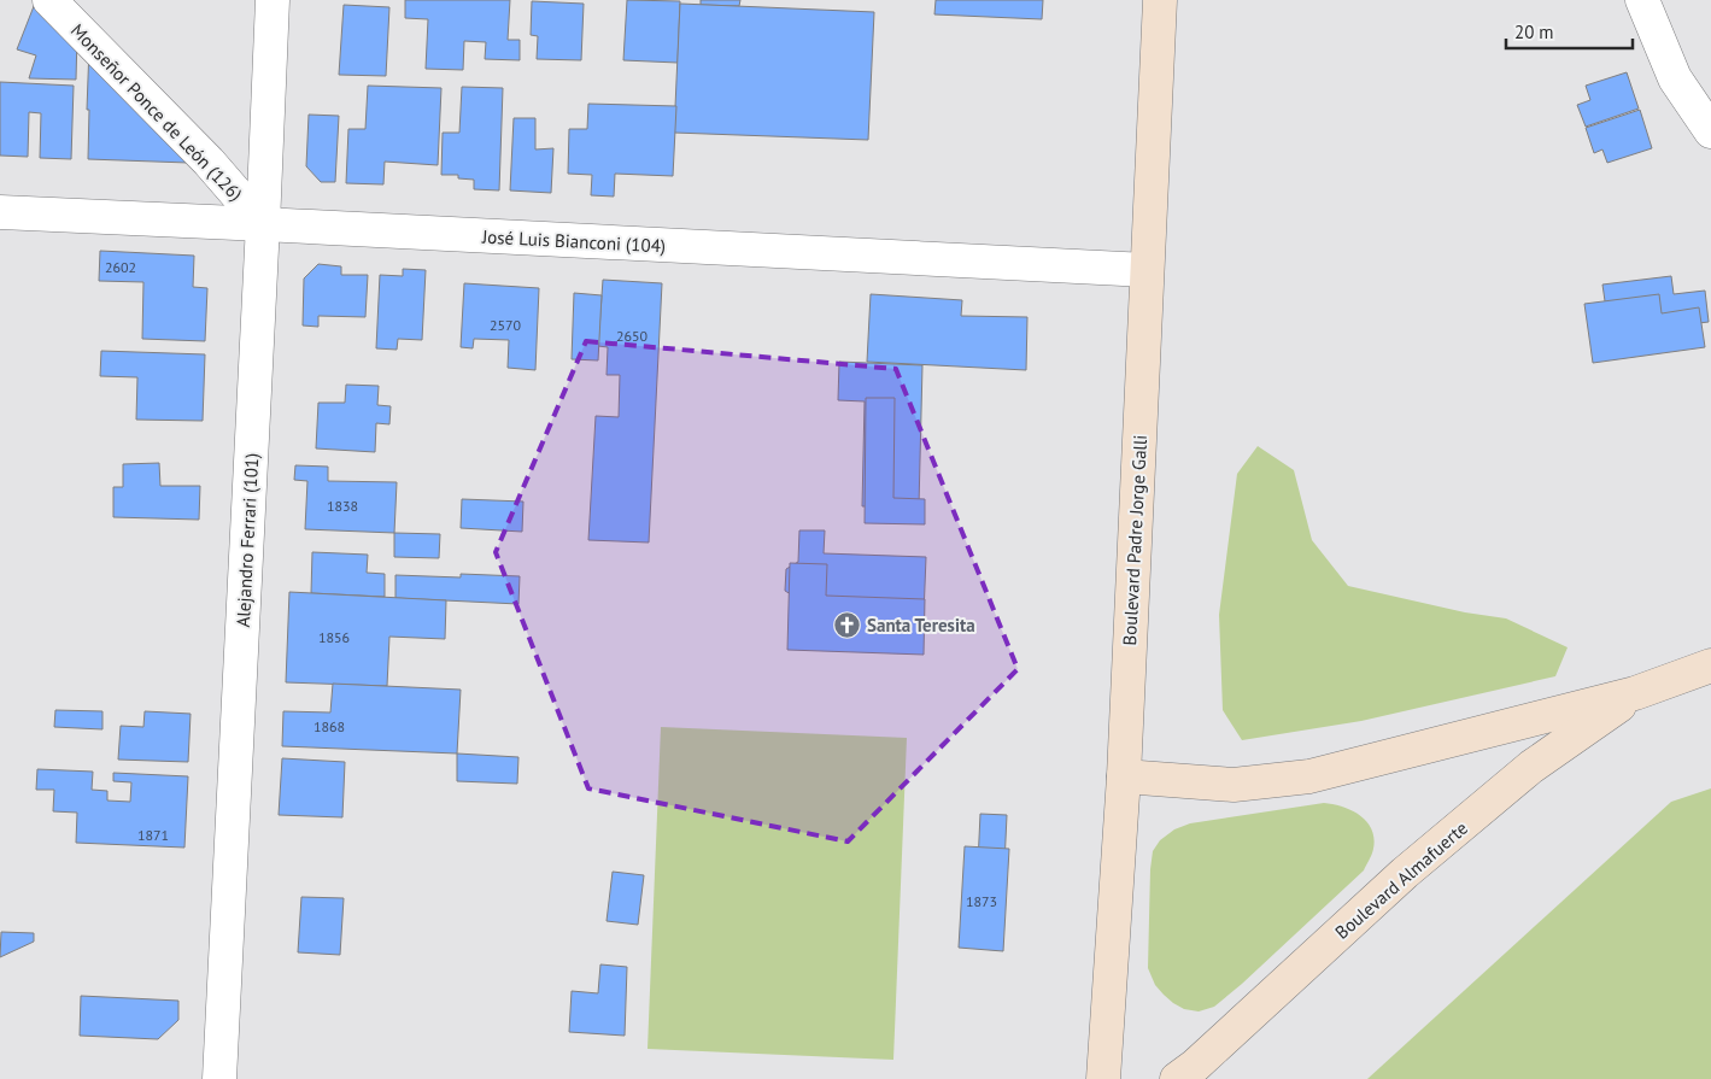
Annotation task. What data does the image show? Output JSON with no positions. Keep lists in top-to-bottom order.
{
  "streets": {
    "main road": ["Boulevard Padre Jorge Galli", "Boulevard Almafuerte"],
    "street": ["Monseñor Ponce de León (126)", "José Luis Bianconi (104)", "Alejandro Ferrari (101)"]
  },
  "crossings": [
    ["Monseñor Ponce de León (126)", "José Luis Bianconi (104)"],
    ["Monseñor Ponce de León (126)", "Alejandro Ferrari (101)"],
    ["José Luis Bianconi (104)", "Alejandro Ferrari (101)"],
    ["José Luis Bianconi (104)", "Boulevard Padre Jorge Galli"],
    ["Boulevard Padre Jorge Galli", "Boulevard Almafuerte"]
  ],
  "places": {
    "church": ["Santa Teresita"]
  },
  "house_numbers": [
    "2602",
    "2570",
    "2650",
    "1838",
    "1856",
    "1868",
    "1871",
    "1873"
  ],
  "scale_bar": "20 m"
}
